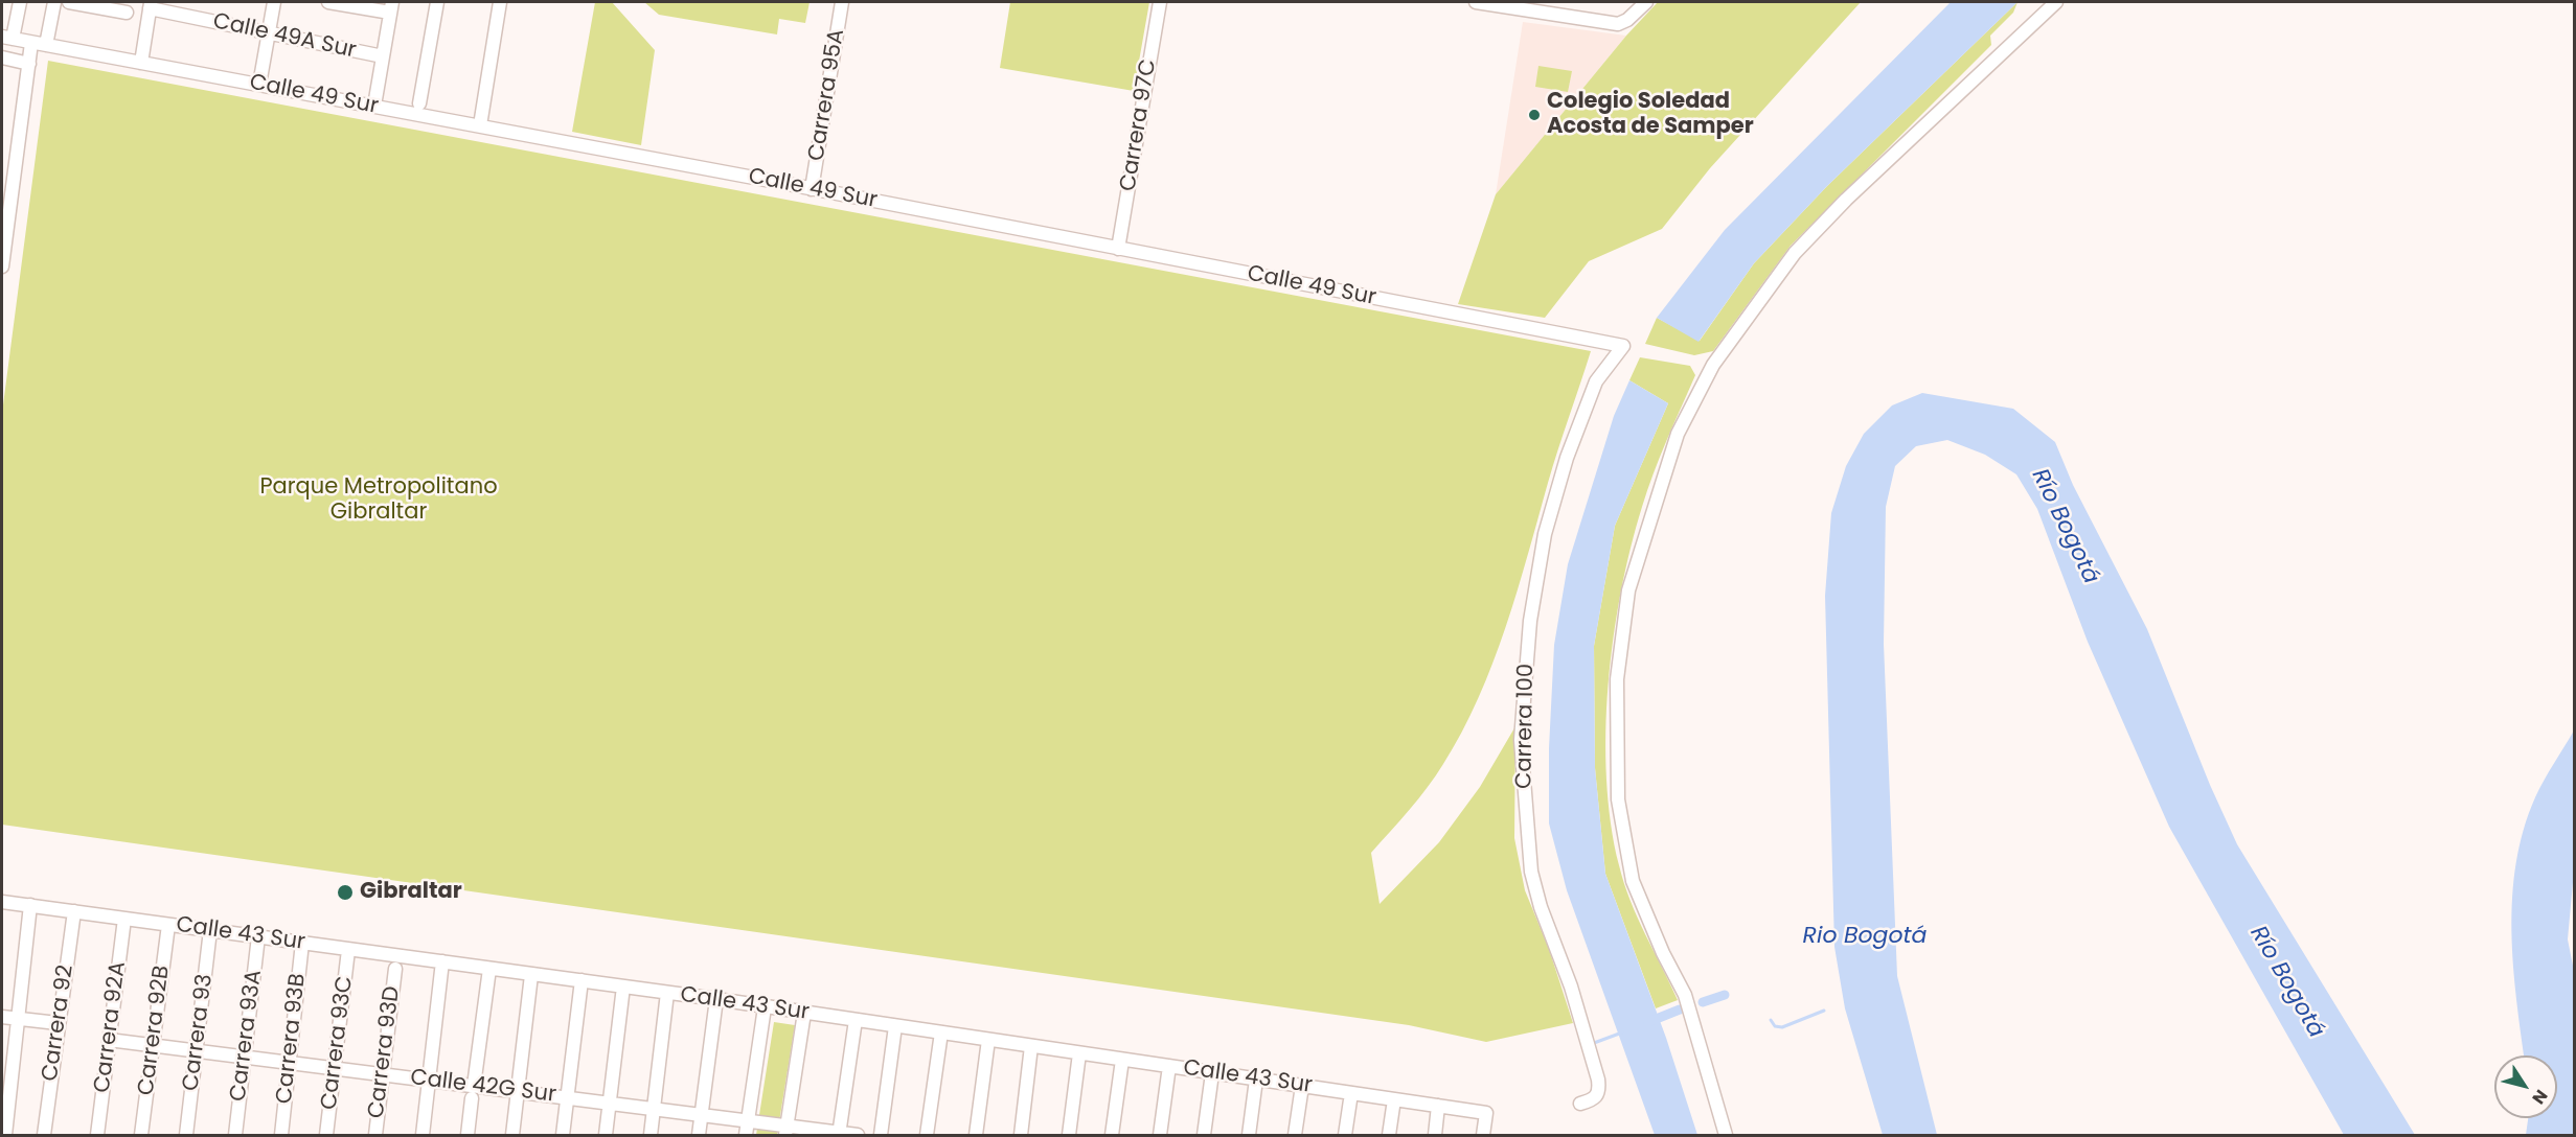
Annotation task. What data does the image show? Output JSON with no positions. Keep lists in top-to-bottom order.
{
  "streets": {
    "street": [
      "Calle 49A Sur",
      "Calle 49 Sur",
      "Carrera 95A",
      "Carrera 97C",
      "Carrera 100",
      "Calle 43 Sur",
      "Carrera 92",
      "Carrera 92A",
      "Carrera 92B",
      "Carrera 93",
      "Carrera 93A",
      "Carrera 93B",
      "Carrera 93C",
      "Carrera 93D",
      "Calle 42G Sur"
    ]
  },
  "crossings": [
    ["Calle 49 Sur", "Carrera 95A"],
    ["Calle 49 Sur", "Carrera 97C"],
    ["Calle 49 Sur", "Carrera 100"],
    ["Calle 43 Sur", "Carrera 92"],
    ["Calle 43 Sur", "Carrera 92A"],
    ["Calle 43 Sur", "Carrera 92B"],
    ["Calle 43 Sur", "Carrera 93"],
    ["Calle 43 Sur", "Carrera 93A"],
    ["Calle 43 Sur", "Carrera 93B"],
    ["Calle 43 Sur", "Carrera 93C"],
    ["Carrera 92A", "Calle 42G Sur"],
    ["Carrera 92B", "Calle 42G Sur"],
    ["Carrera 93", "Calle 42G Sur"],
    ["Carrera 93A", "Calle 42G Sur"],
    ["Carrera 93B", "Calle 42G Sur"],
    ["Carrera 93C", "Calle 42G Sur"],
    ["Carrera 93D", "Calle 42G Sur"]
  ],
  "water": ["Río Bogotá", "Rio Bogotá"],
  "parks": ["Parque Metropolitano Gibraltar"],
  "places": ["Colegio Soledad Acosta de Samper", "Gibraltar"],
  "north": "bottom right"
}
